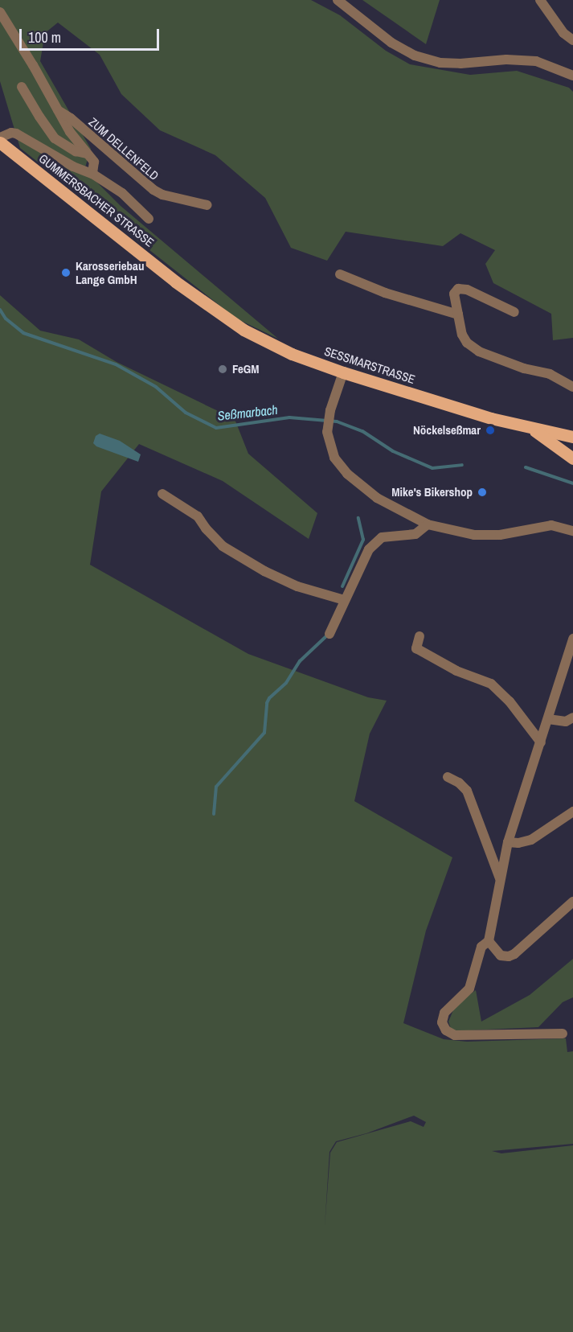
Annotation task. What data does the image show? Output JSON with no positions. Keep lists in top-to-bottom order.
{
  "streets": {
    "main road": ["GUMMERSBACHER STRASSE", "SESSMARSTRASSE"],
    "street": ["ZUM DELLENFELD"]
  },
  "crossings": [
    ["GUMMERSBACHER STRASSE", "SESSMARSTRASSE"]
  ],
  "water": ["Seßmarbach"],
  "places": [
    "Karosseriebau Lange GmbH",
    "FeGM",
    "Nöckelseßmar",
    "Mike's Bikershop"
  ],
  "scale_bar": "100 m"
}
